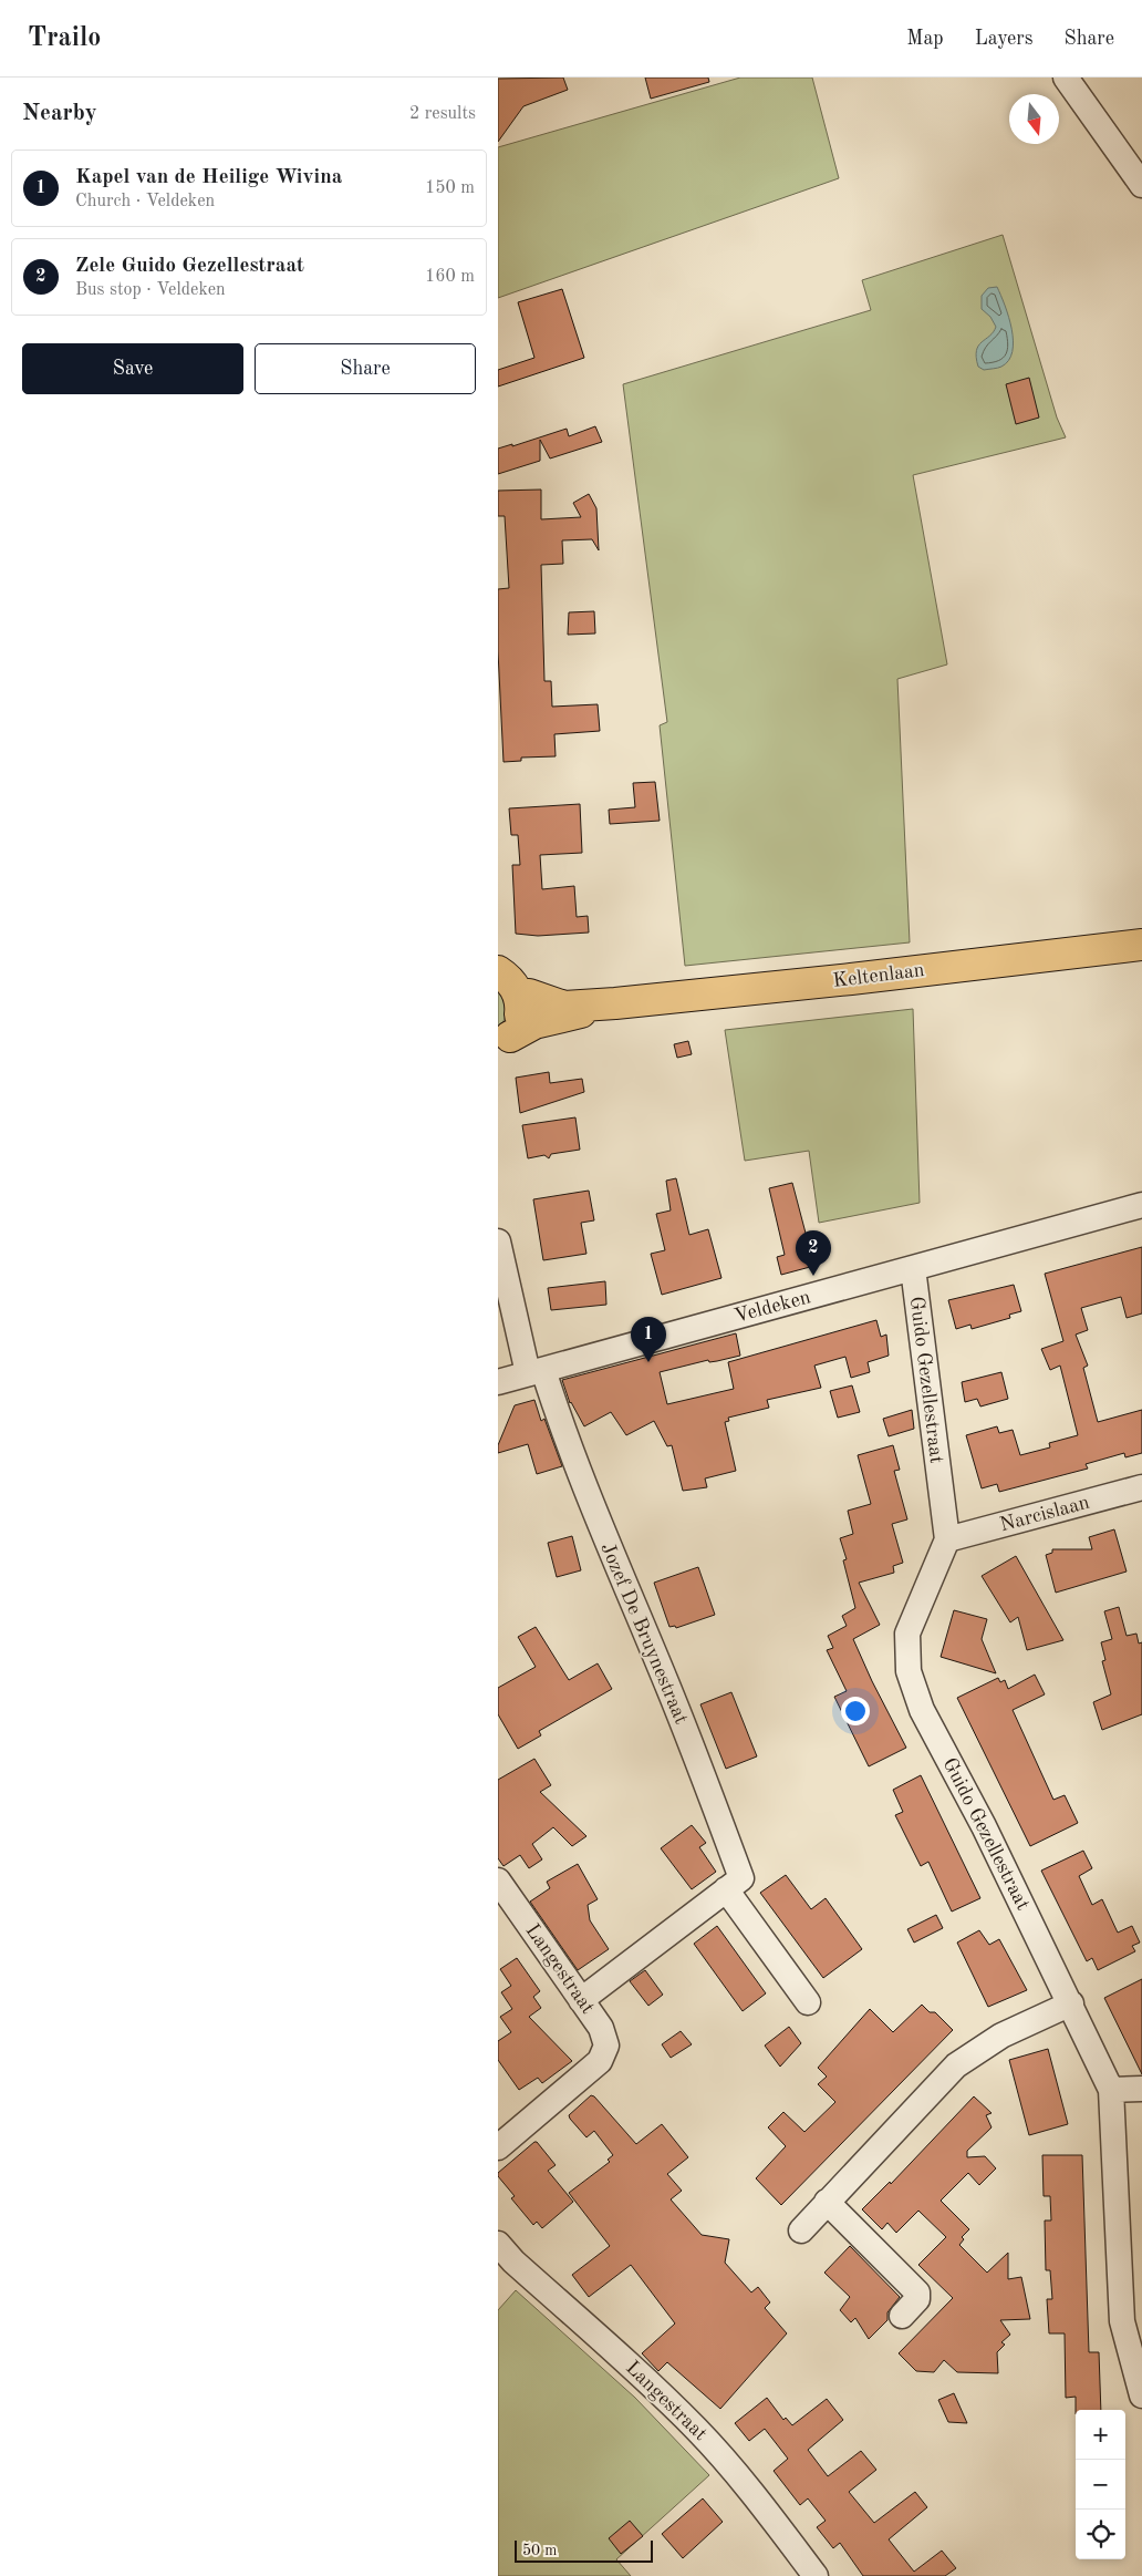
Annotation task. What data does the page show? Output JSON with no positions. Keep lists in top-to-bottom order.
{
  "streets": {
    "main road": ["Keltenlaan"],
    "street": [
      "Veldeken",
      "Guido Gezellestraat",
      "Narcislaan",
      "Jozef De Bruynestraat",
      "Langestraat"
    ]
  },
  "crossings": [
    ["Veldeken", "Guido Gezellestraat"],
    ["Veldeken", "Jozef De Bruynestraat"],
    ["Guido Gezellestraat", "Narcislaan"],
    ["Jozef De Bruynestraat", "Langestraat"]
  ],
  "scale_bar": "50 m",
  "north": "bottom",
  "page": {
    "header": "Trailo",
    "nav": ["Map", "Layers", "Share"],
    "heading": ["Nearby", "2 results"],
    "list": [
      {
        "mark": "1",
        "name": "Kapel van de Heilige Wivina",
        "note": "Church · Veldeken",
        "value": "150 m"
      },
      {
        "mark": "2",
        "name": "Zele Guido Gezellestraat",
        "note": "Bus stop · Veldeken",
        "value": "160 m"
      }
    ],
    "buttons": ["Save", "Share"],
    "pins": ["2", "1"],
    "map_buttons": ["+", "−"],
    "scale": "50 m"
  }
}
